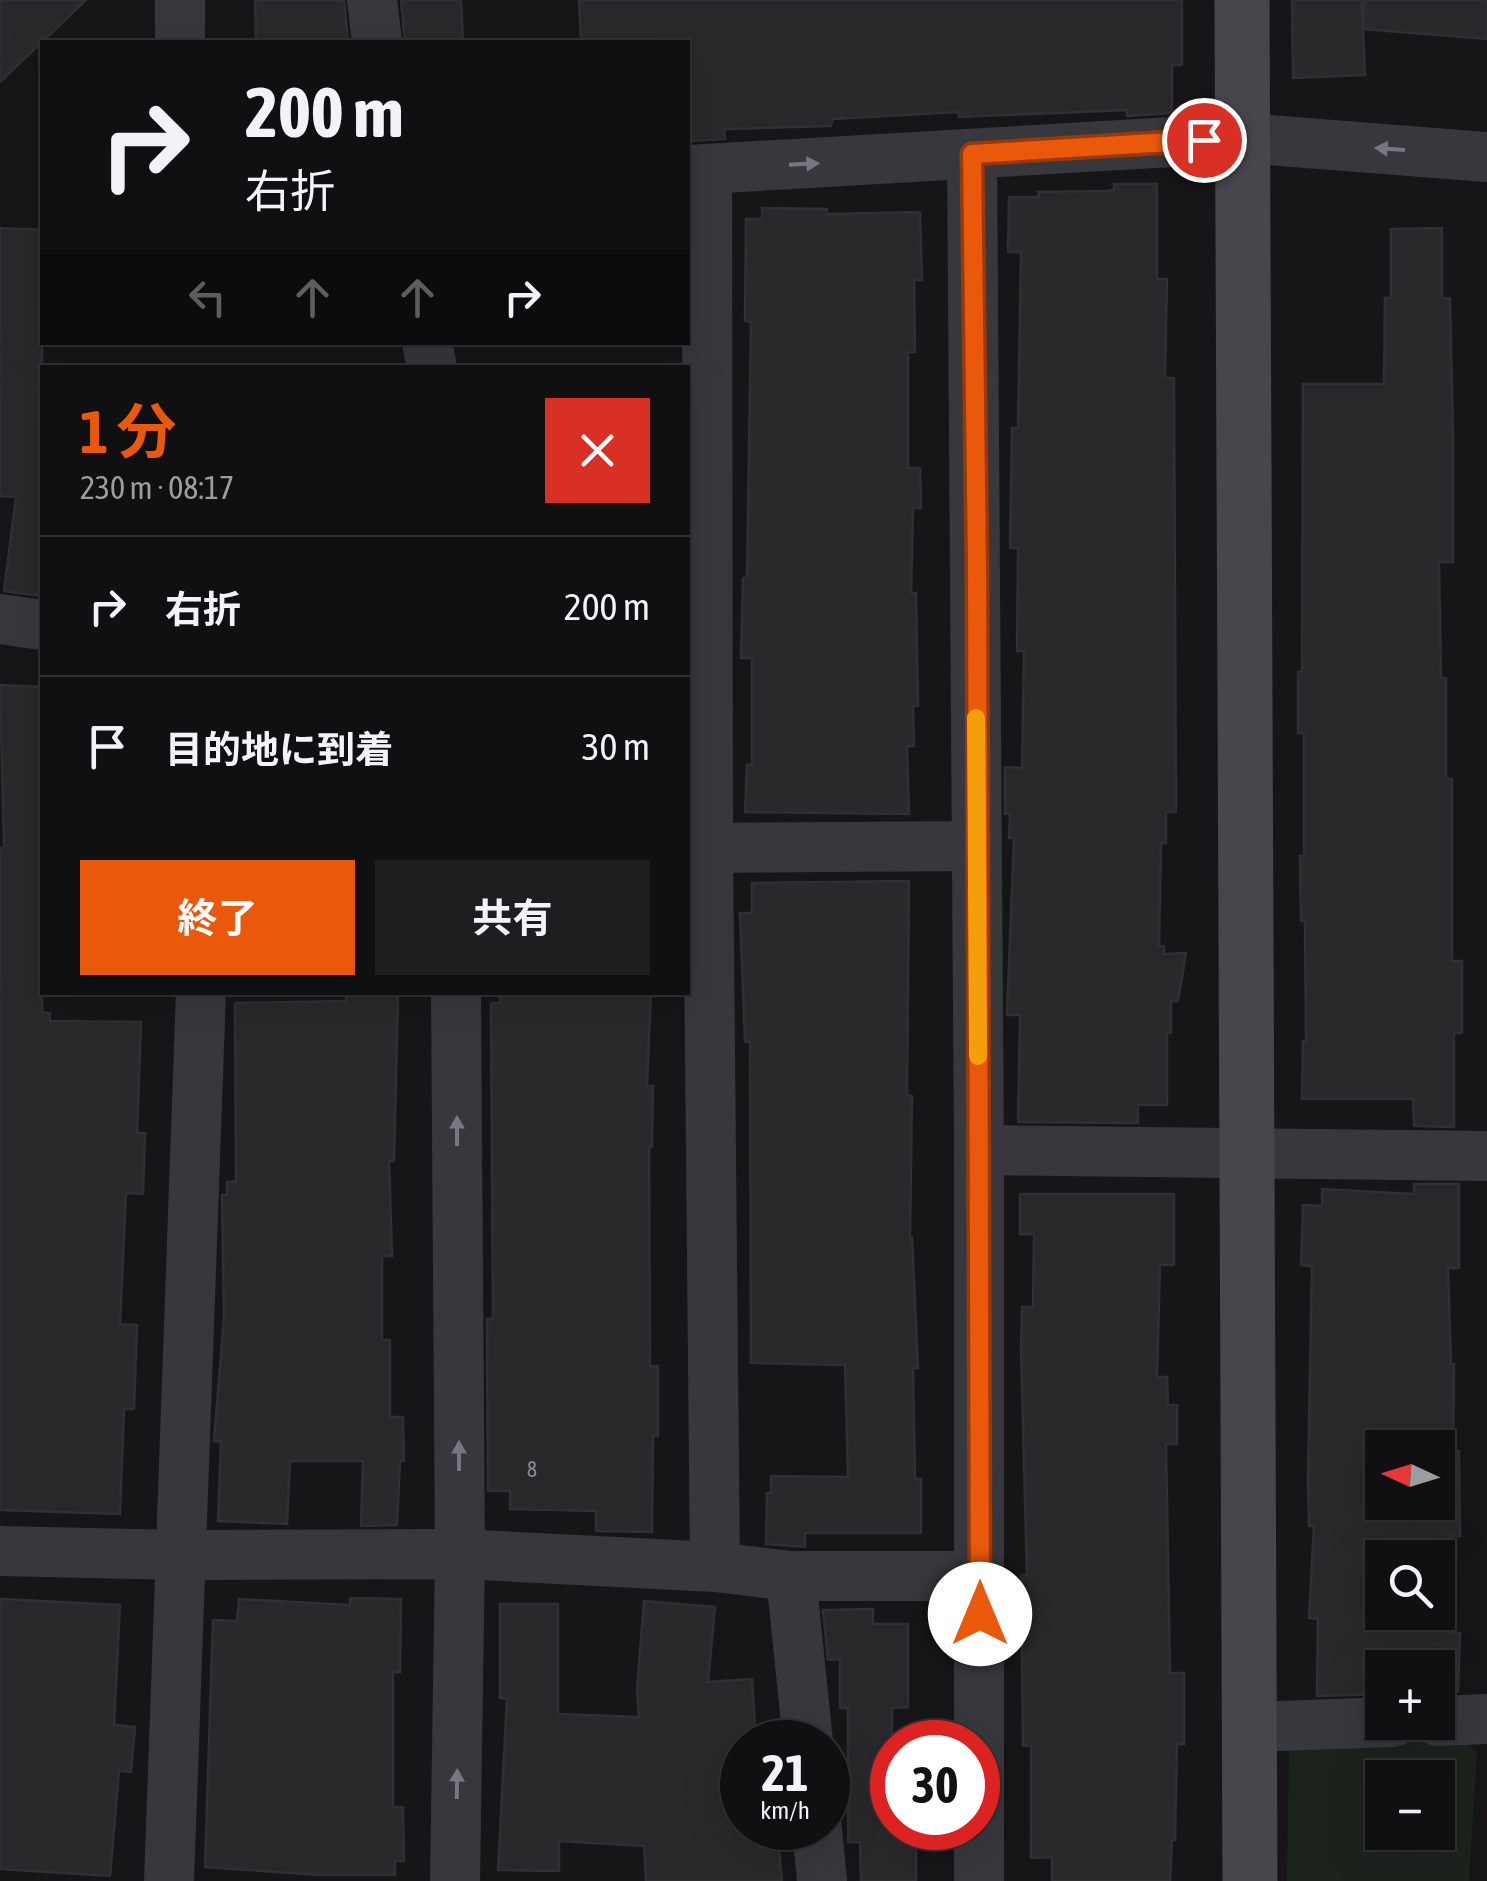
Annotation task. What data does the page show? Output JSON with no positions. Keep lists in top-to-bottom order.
{
  "house_numbers": ["8"],
  "north": "left",
  "page": {
    "turn": ["200 m", "右折"],
    "heading": ["1 分", "230 m · 08:17"],
    "list": [
      {
        "name": "右折",
        "value": "200 m"
      },
      {
        "name": "目的地に到着",
        "value": "30 m"
      }
    ],
    "buttons": ["終了", "共有"],
    "map_buttons": ["+", "−"],
    "speed": "21 km/h",
    "limit": "30"
  }
}
